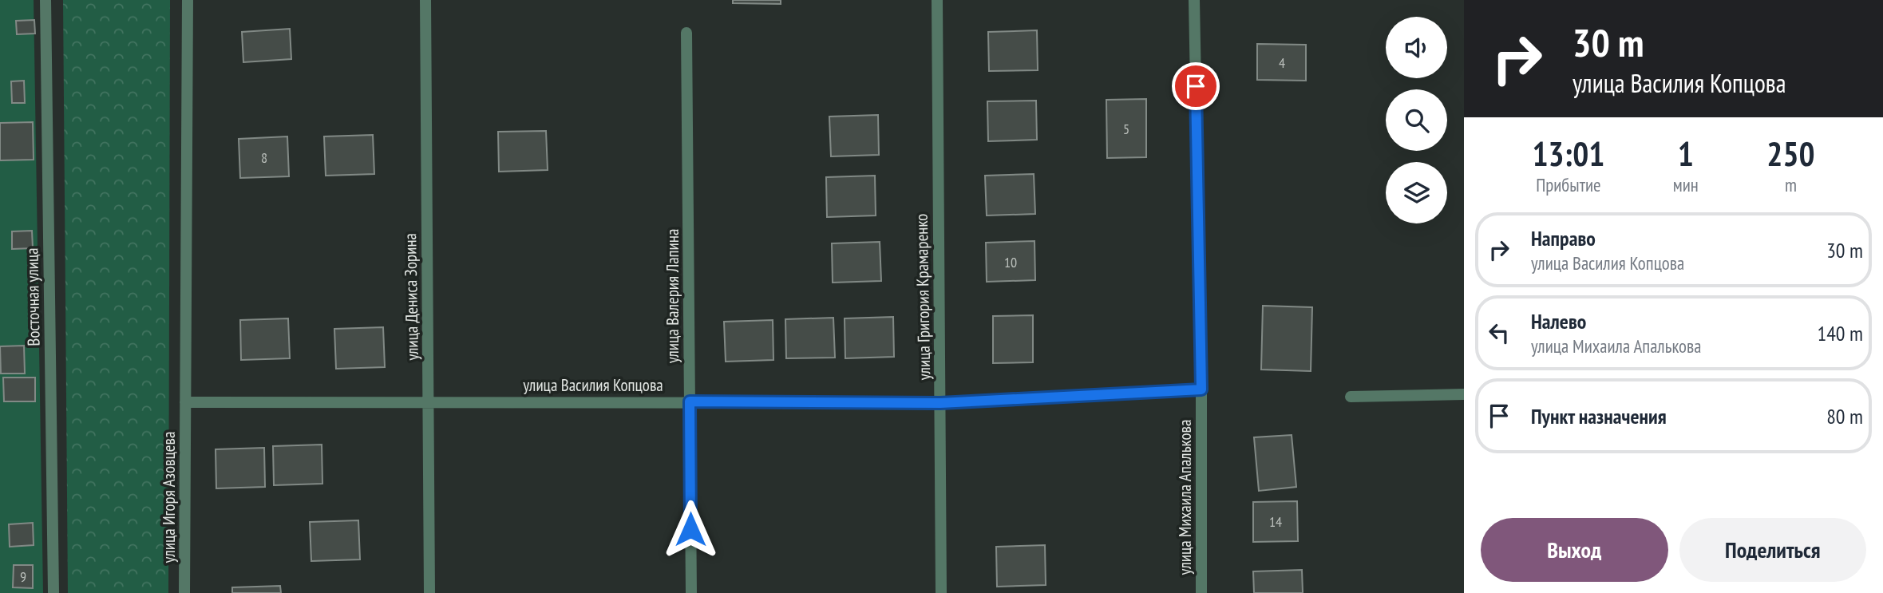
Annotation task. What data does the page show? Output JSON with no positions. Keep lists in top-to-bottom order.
{
  "streets": {
    "street": [
      "улица Валерия Лапина",
      "Восточная улица",
      "улица Дениса Зорина",
      "улица Григория Крамаренко",
      "улица Василия Копцова",
      "улица Игоря Азовцева",
      "улица Михаила Апалькова"
    ]
  },
  "crossings": [
    ["улица Валерия Лапина", "улица Василия Копцова"],
    ["улица Дениса Зорина", "улица Василия Копцова"],
    ["улица Григория Крамаренко", "улица Василия Копцова"],
    ["улица Василия Копцова", "улица Игоря Азовцева"],
    ["улица Василия Копцова", "улица Михаила Апалькова"]
  ],
  "house_numbers": [
    "4",
    "5",
    "8",
    "10",
    "14",
    "9"
  ],
  "page": {
    "turn": ["30 m", "улица Василия Копцова"],
    "eta": [
      "13:01",
      "Прибытие",
      "1",
      "мин",
      "250",
      "m"
    ],
    "list": [
      {
        "name": "Направо",
        "note": "улица Василия Копцова",
        "value": "30 m"
      },
      {
        "name": "Налево",
        "note": "улица Михаила Апалькова",
        "value": "140 m"
      },
      {
        "name": "Пункт назначения",
        "value": "80 m"
      }
    ],
    "buttons": ["Выход", "Поделиться"]
  }
}
